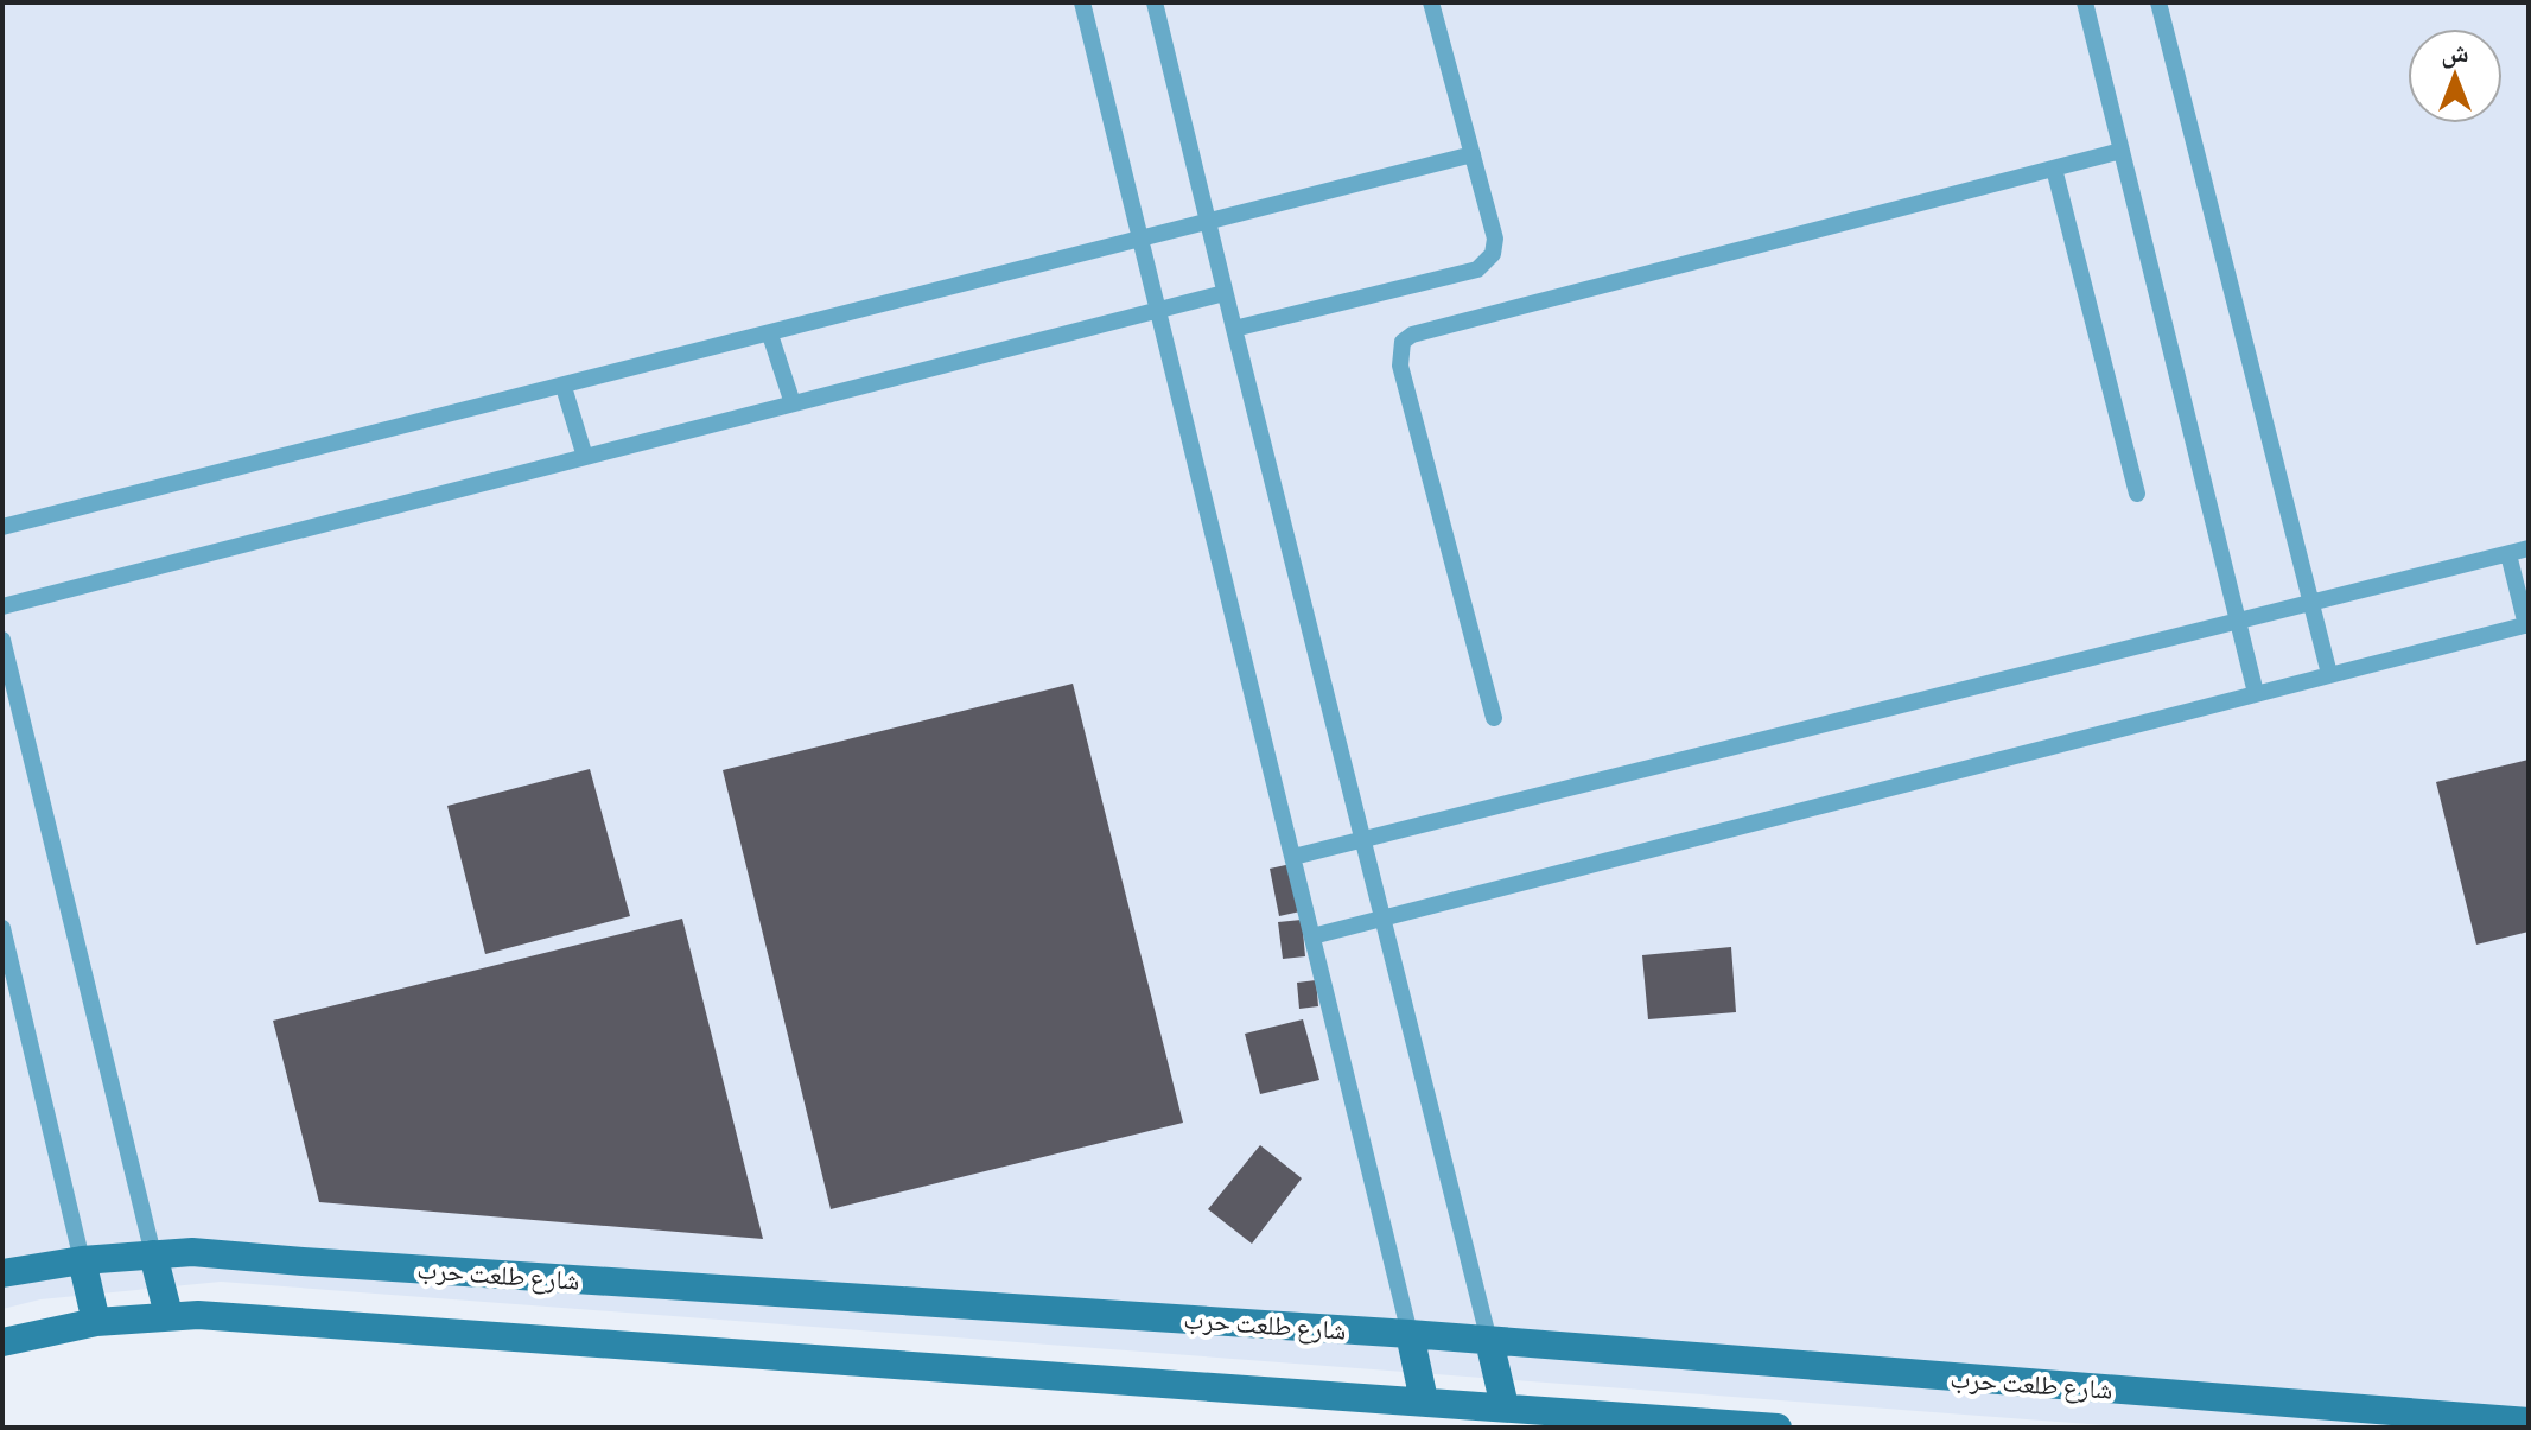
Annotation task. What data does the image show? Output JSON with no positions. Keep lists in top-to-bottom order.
{
  "streets": {
    "main road": ["شارع طلعت حرب"]
  },
  "north": "top"
}
